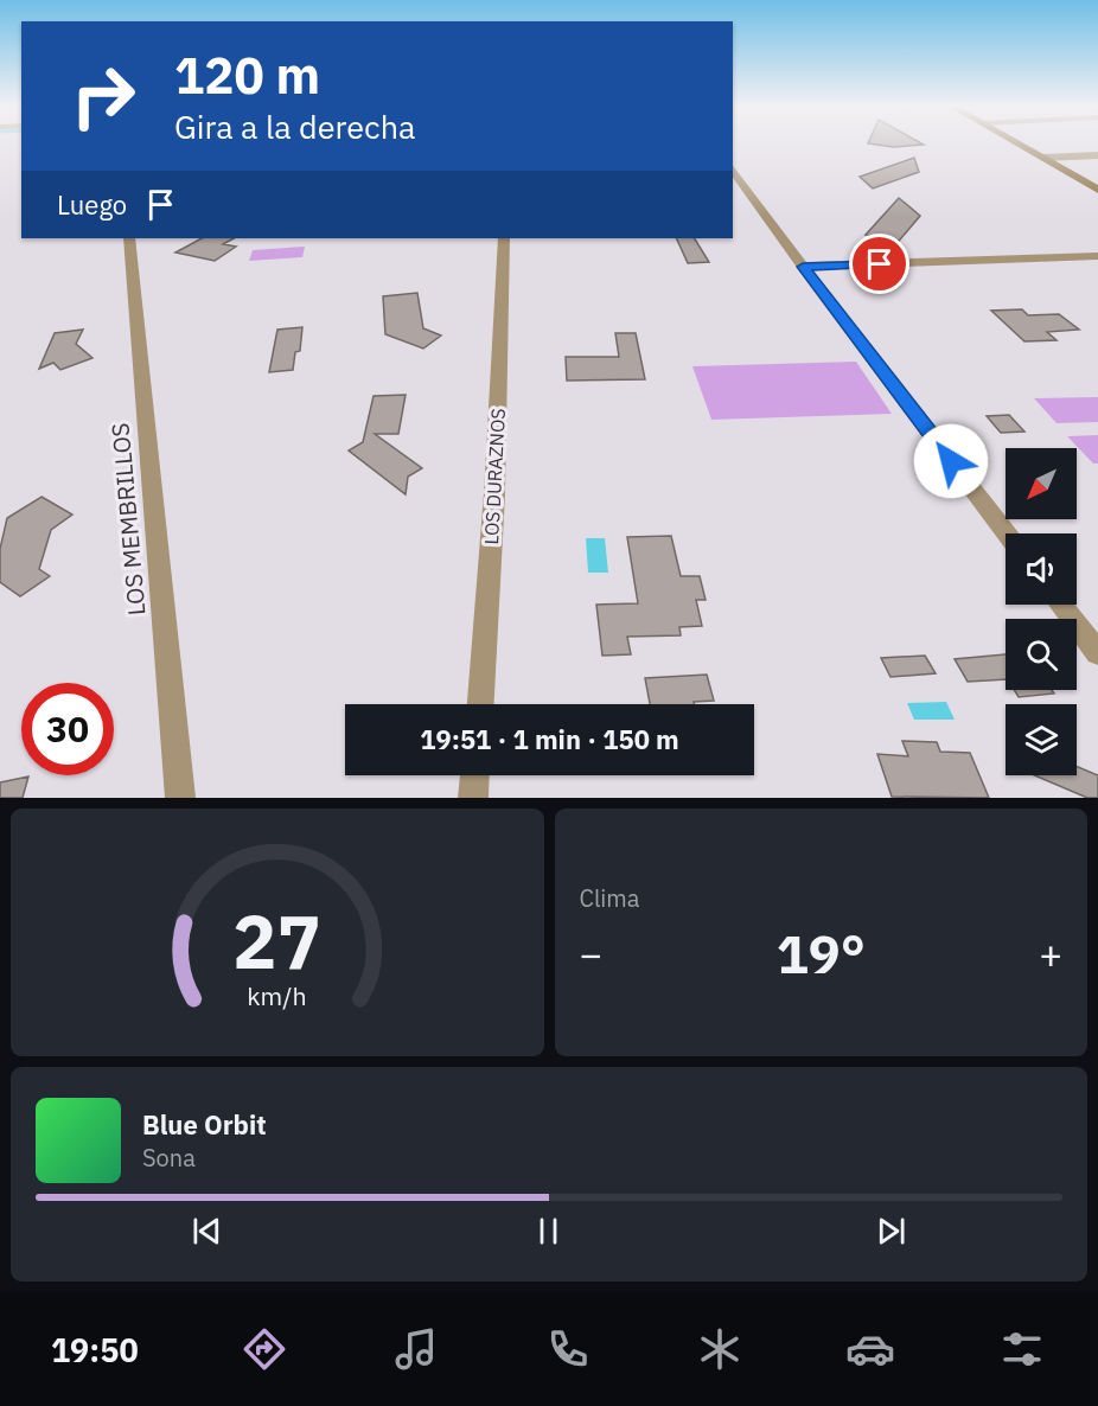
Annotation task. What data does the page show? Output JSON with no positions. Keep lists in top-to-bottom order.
{
  "streets": {
    "street": ["LOS DURAZNOS", "LOS MEMBRILLOS"]
  },
  "north": "bottom left",
  "page": {
    "turn": ["120 m", "Gira a la derecha"],
    "then": "Luego",
    "limit": "30",
    "trip": "19:51 · 1 min · 150 m",
    "tile": "Clima",
    "heat": ["−", "19°", "+"],
    "song": ["Blue Orbit", "Sona"],
    "tabs": "19:50",
    "gauge": ["27", "km/h"]
  }
}
